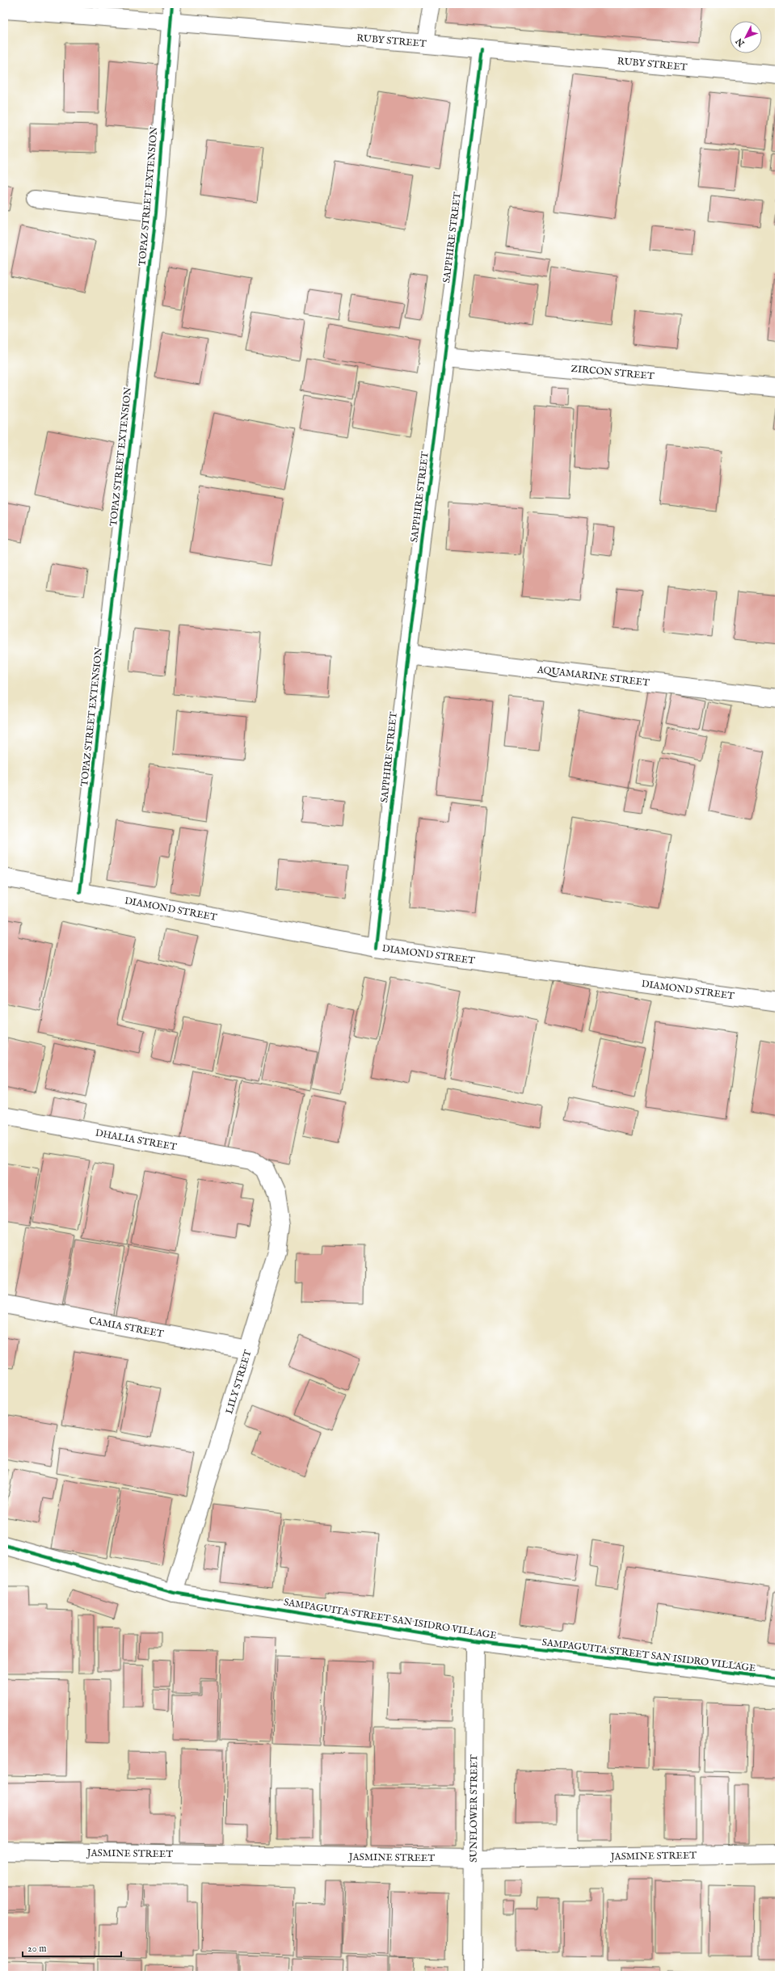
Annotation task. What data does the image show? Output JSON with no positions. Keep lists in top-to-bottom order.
{
  "streets": {
    "street": [
      "RUBY STREET",
      "TOPAZ STREET EXTENSION",
      "SAPPHIRE STREET",
      "ZIRCON STREET",
      "AQUAMARINE STREET",
      "DIAMOND STREET",
      "DHALIA STREET",
      "CAMIA STREET",
      "LILY STREET",
      "SAMPAGUITA STREET SAN ISIDRO VILLAGE",
      "SUNFLOWER STREET",
      "JASMINE STREET"
    ]
  },
  "crossings": [
    ["RUBY STREET", "TOPAZ STREET EXTENSION"],
    ["RUBY STREET", "SAPPHIRE STREET"],
    ["TOPAZ STREET EXTENSION", "DIAMOND STREET"],
    ["SAPPHIRE STREET", "ZIRCON STREET"],
    ["SAPPHIRE STREET", "AQUAMARINE STREET"],
    ["SAPPHIRE STREET", "DIAMOND STREET"],
    ["DHALIA STREET", "LILY STREET"],
    ["CAMIA STREET", "LILY STREET"],
    ["LILY STREET", "SAMPAGUITA STREET SAN ISIDRO VILLAGE"],
    ["SAMPAGUITA STREET SAN ISIDRO VILLAGE", "SUNFLOWER STREET"],
    ["SUNFLOWER STREET", "JASMINE STREET"]
  ],
  "scale_bar": "20 m",
  "north": "bottom left"
}
